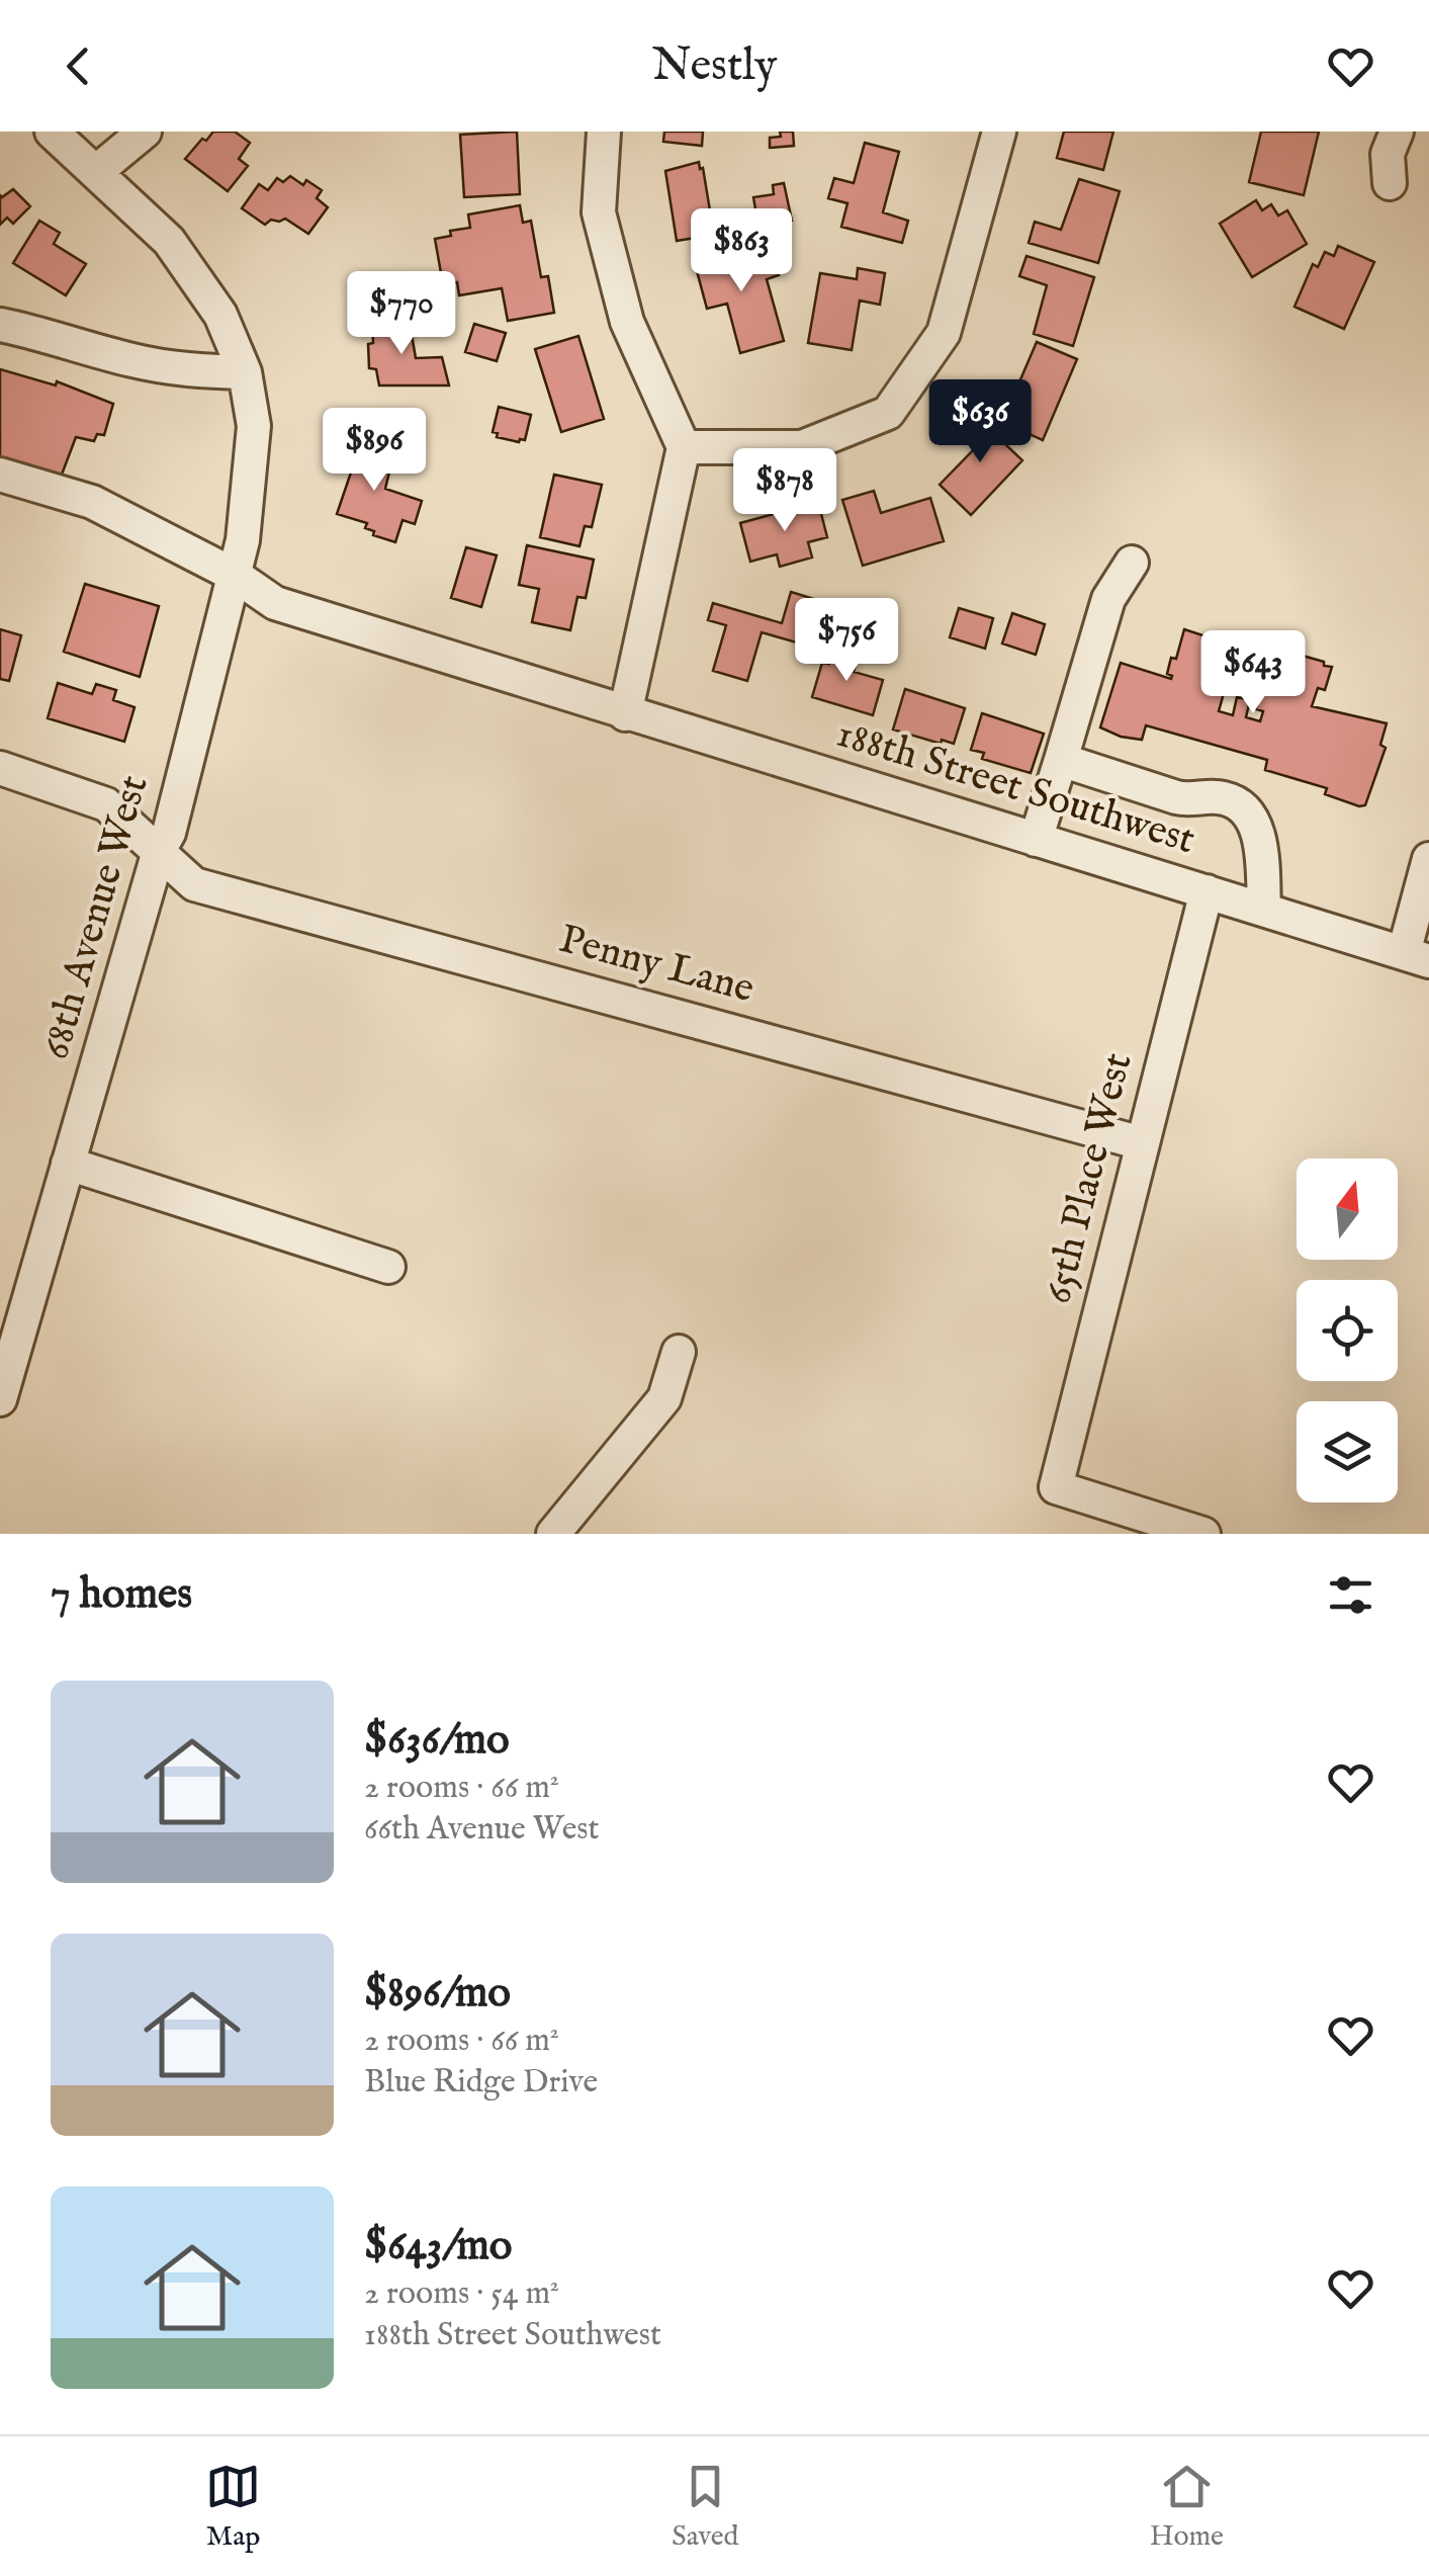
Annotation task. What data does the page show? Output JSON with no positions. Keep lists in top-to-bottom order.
{
  "streets": {
    "street": [
      "188th Street Southwest",
      "68th Avenue West",
      "Penny Lane",
      "65th Place West"
    ]
  },
  "crossings": [
    ["188th Street Southwest", "68th Avenue West"],
    ["188th Street Southwest", "65th Place West"],
    ["68th Avenue West", "Penny Lane"],
    ["Penny Lane", "65th Place West"]
  ],
  "north": "top",
  "page": {
    "header": "Nestly",
    "price": [
      "$863",
      "$770",
      "$636",
      "$896",
      "$878",
      "$756",
      "$643"
    ],
    "heading": "7 homes",
    "list": [
      {
        "name": "$636/mo",
        "note": "2 rooms · 66 m² · 66th Avenue West"
      },
      {
        "name": "$896/mo",
        "note": "2 rooms · 66 m² · Blue Ridge Drive"
      },
      {
        "name": "$643/mo",
        "note": "2 rooms · 54 m² · 188th Street Southwest"
      }
    ],
    "tabs": ["Map", "Saved", "Home"]
  }
}
